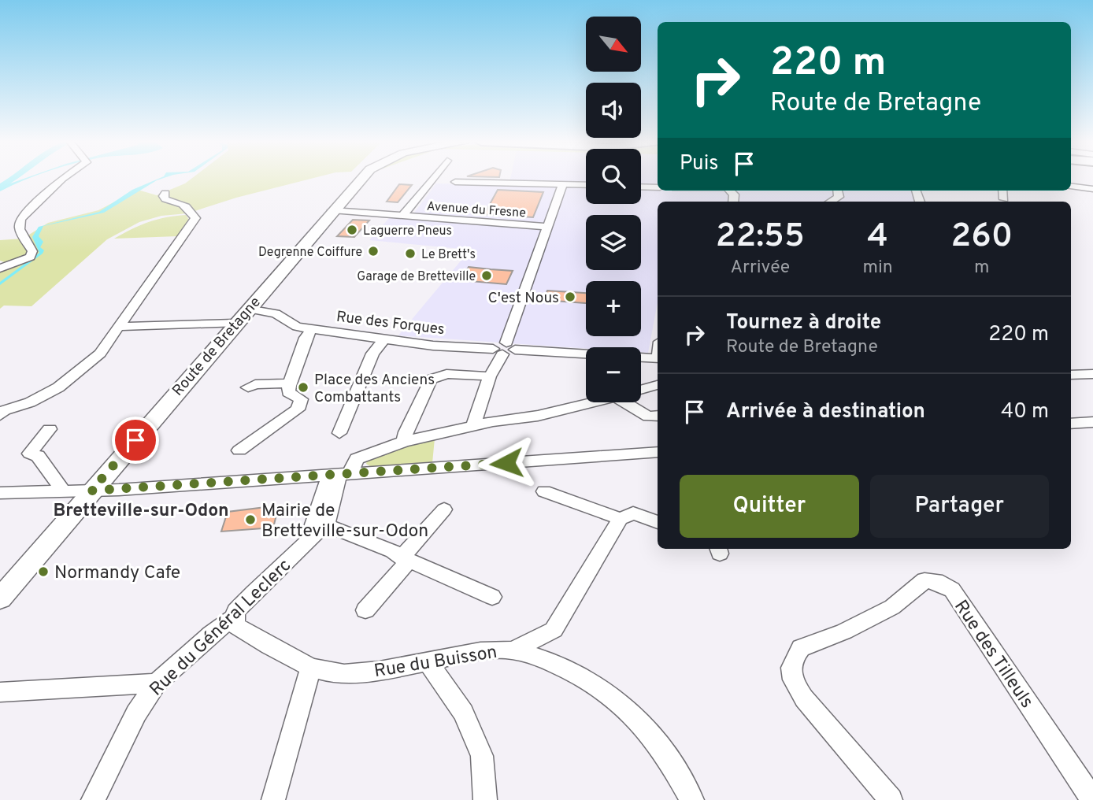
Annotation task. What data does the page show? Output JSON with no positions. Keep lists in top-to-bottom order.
{
  "streets": {
    "main road": ["Route de Bretagne"],
    "street": [
      "Avenue du Fresne",
      "Rue des Forques",
      "Rue du Général Leclerc",
      "Rue des Tilleuls",
      "Rue du Buisson"
    ]
  },
  "crossings": [
    ["Avenue du Fresne", "Route de Bretagne"],
    ["Rue des Forques", "Route de Bretagne"],
    ["Rue du Général Leclerc", "Rue du Buisson"]
  ],
  "districts": ["Bretteville-sur-Odon"],
  "places": [
    "Laguerre Pneus",
    "Degrenne Coiffure",
    "Le Brett's",
    "Garage de Bretteville",
    "C'est Nous",
    "Place des Anciens Combattants",
    "Mairie de Bretteville-sur-Odon",
    "Normandy Cafe"
  ],
  "north": "bottom right",
  "page": {
    "map_buttons": ["+", "−"],
    "turn": ["220 m", "Route de Bretagne"],
    "then": "Puis",
    "eta": [
      "22:55",
      "Arrivée",
      "4",
      "min",
      "260",
      "m"
    ],
    "list": [
      {
        "name": "Tournez à droite",
        "note": "Route de Bretagne",
        "value": "220 m"
      },
      {
        "name": "Arrivée à destination",
        "value": "40 m"
      }
    ],
    "buttons": ["Quitter", "Partager"]
  }
}
